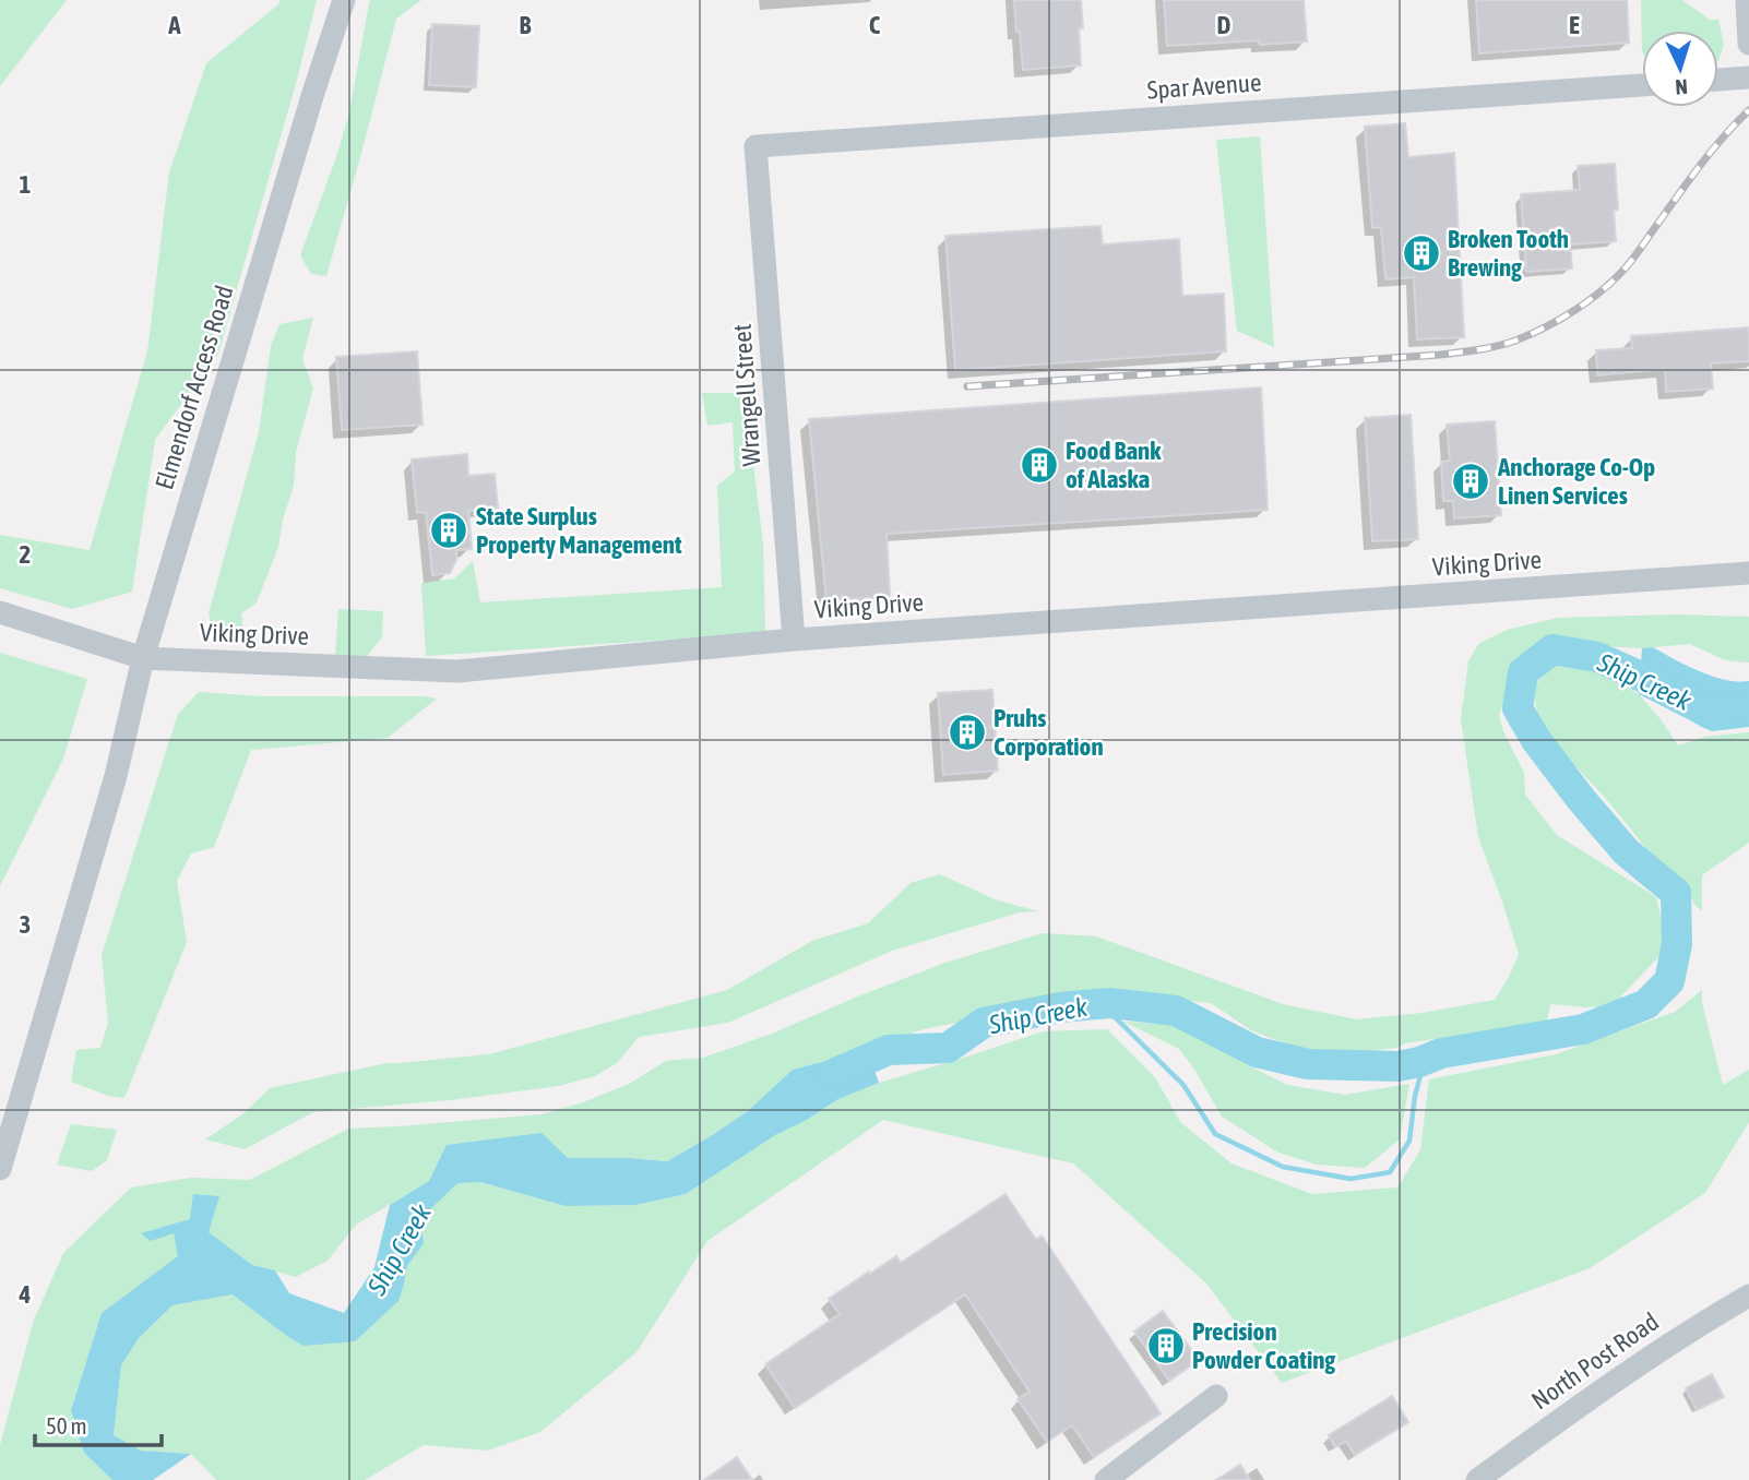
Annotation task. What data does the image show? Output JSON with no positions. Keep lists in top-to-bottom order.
{
  "streets": {
    "street": [
      "Spar Avenue",
      "Elmendorf Access Road",
      "Wrangell Street",
      "Viking Drive",
      "North Post Road"
    ]
  },
  "crossings": [
    ["Spar Avenue", "Wrangell Street"],
    ["Elmendorf Access Road", "Viking Drive"],
    ["Wrangell Street", "Viking Drive"]
  ],
  "water": ["Ship Creek"],
  "places": {
    "building": [
      "Broken Tooth Brewing",
      "Food Bank of Alaska",
      "Anchorage Co-Op Linen Services",
      "State Surplus Property Management",
      "Pruhs Corporation",
      "Precision Powder Coating"
    ]
  },
  "scale_bar": "50 m",
  "north": "bottom",
  "grid": {
    "columns": [
      "A",
      "B",
      "C",
      "D",
      "E"
    ],
    "rows": [
      "1",
      "2",
      "3",
      "4"
    ]
  }
}
